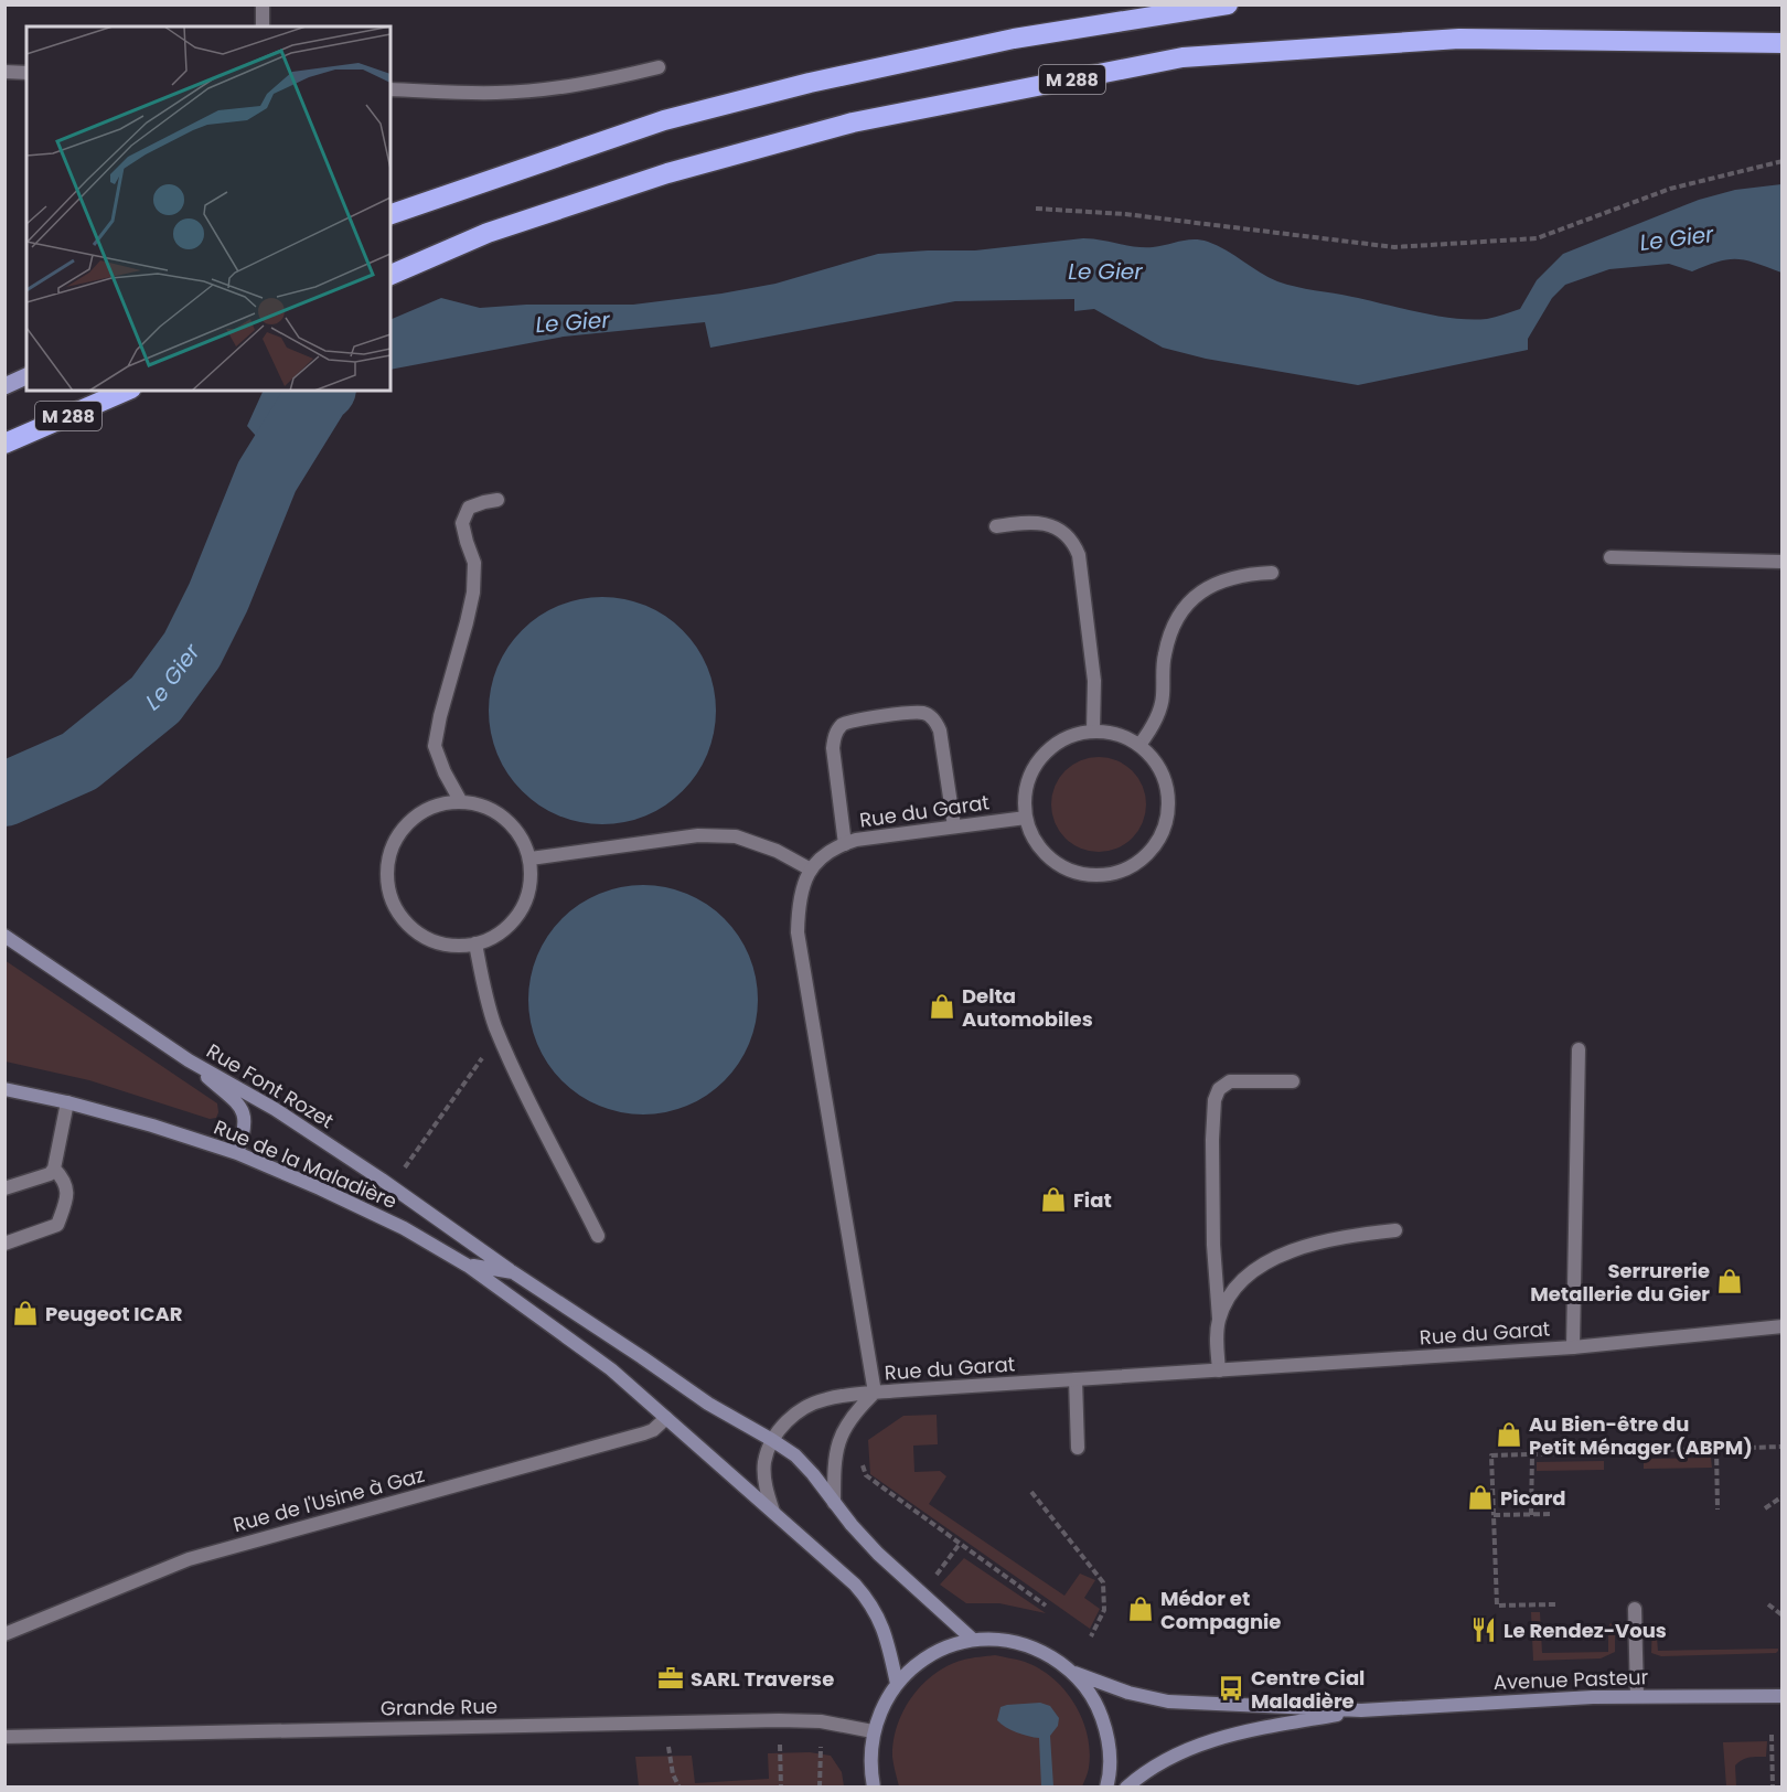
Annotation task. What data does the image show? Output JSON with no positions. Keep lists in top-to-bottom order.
{
  "streets": {
    "highway": ["M 288"],
    "main road": ["Rue Font Rozet", "Rue de la Maladière", "Avenue Pasteur"],
    "street": ["Rue du Garat", "Rue de l'Usine à Gaz", "Grande Rue"]
  },
  "water": ["Le Gier"],
  "places": {
    "shop": [
      "Delta Automobiles",
      "Fiat",
      "Serrurerie Metallerie du Gier",
      "Peugeot ICAR",
      "Au Bien-être du Petit Ménager (ABPM)",
      "Picard",
      "Médor et Compagnie"
    ],
    "restaurant": ["Le Rendez-Vous"],
    "office": ["SARL Traverse"],
    "bus stop": ["Centre Cial Maladière"]
  }
}
